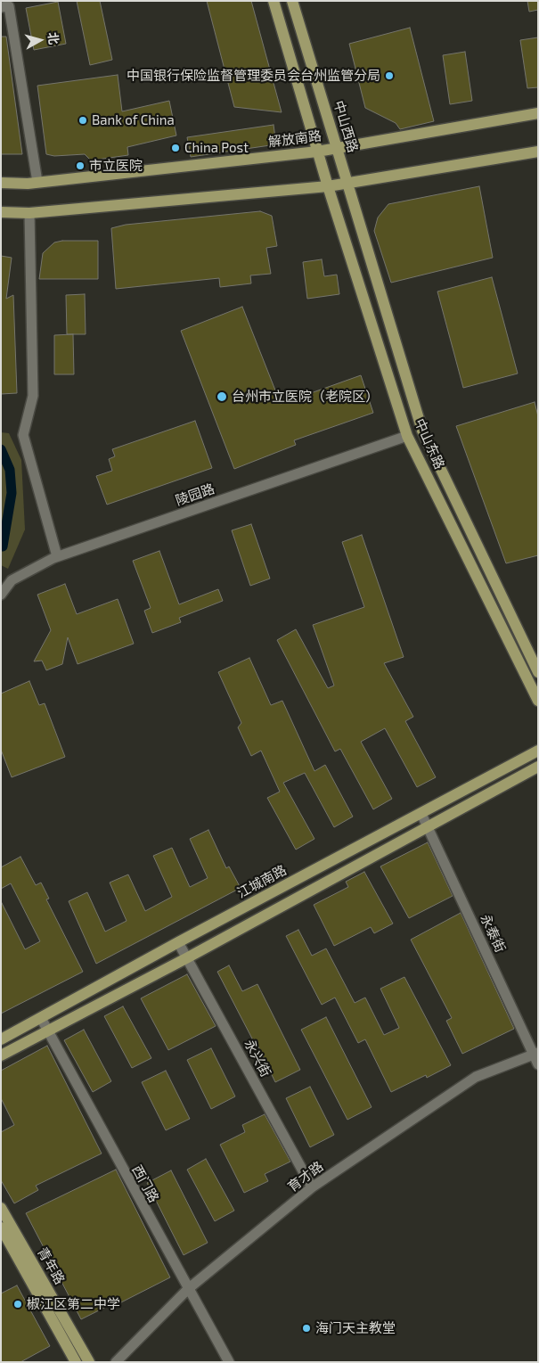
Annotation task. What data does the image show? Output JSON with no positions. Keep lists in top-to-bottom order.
{
  "streets": {
    "main road": [
      "中山西路",
      "解放南路",
      "中山东路",
      "江城南路",
      "青年路"
    ],
    "street": [
      "陵园路",
      "永泰街",
      "永兴街",
      "育才路",
      "西门路"
    ]
  },
  "crossings": [
    ["中山西路", "解放南路"],
    ["中山西路", "中山东路"],
    ["中山东路", "陵园路"],
    ["江城南路", "永泰街"],
    ["江城南路", "永兴街"],
    ["江城南路", "西门路"],
    ["永泰街", "育才路"],
    ["永兴街", "育才路"],
    ["育才路", "西门路"]
  ],
  "places": [
    "中国银行保险监督管理委员会台州监管分局",
    "Bank of China",
    "China Post",
    "市立医院",
    "台州市立医院（老院区）",
    "椒江区第二中学",
    "海门天主教堂"
  ],
  "north": "right"
}
